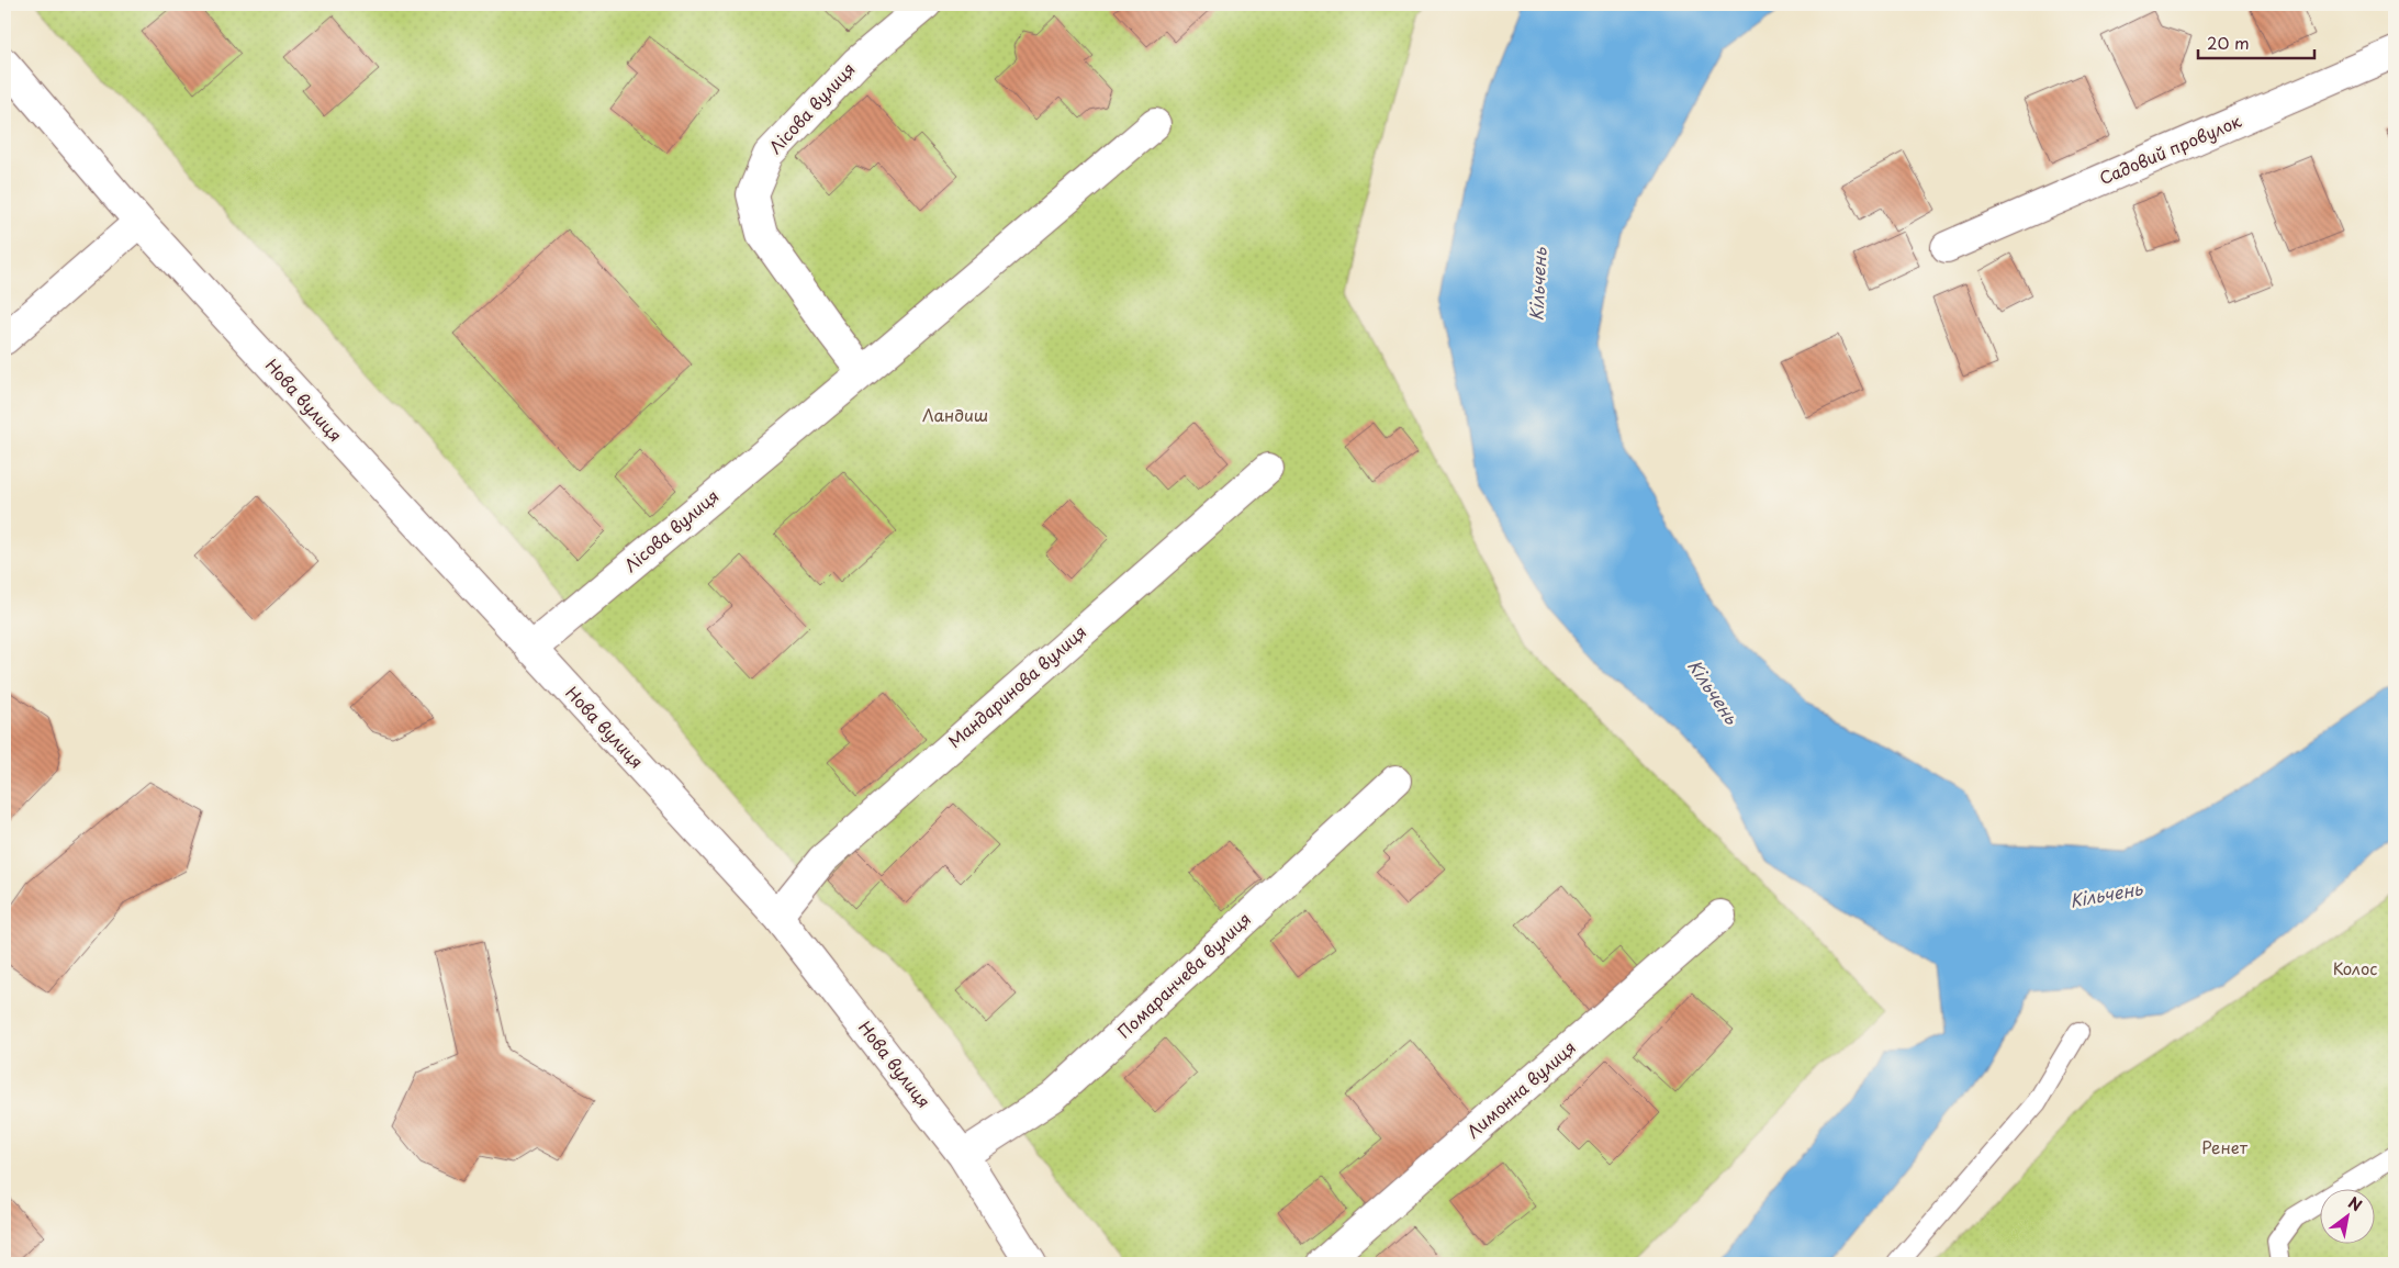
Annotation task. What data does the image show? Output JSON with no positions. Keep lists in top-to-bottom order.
{
  "streets": {
    "street": [
      "Лісова вулиця",
      "Садовий провулок",
      "Нова вулиця",
      "Мандаринова вулиця",
      "Помаранчева вулиця",
      "Лимонна вулиця"
    ]
  },
  "crossings": [
    ["Лісова вулиця", "Нова вулиця"],
    ["Нова вулиця", "Мандаринова вулиця"],
    ["Нова вулиця", "Помаранчева вулиця"]
  ],
  "water": ["Кільчень"],
  "parks": ["Ландиш", "Колос", "Ренет"],
  "scale_bar": "20 m",
  "north": "top right"
}
